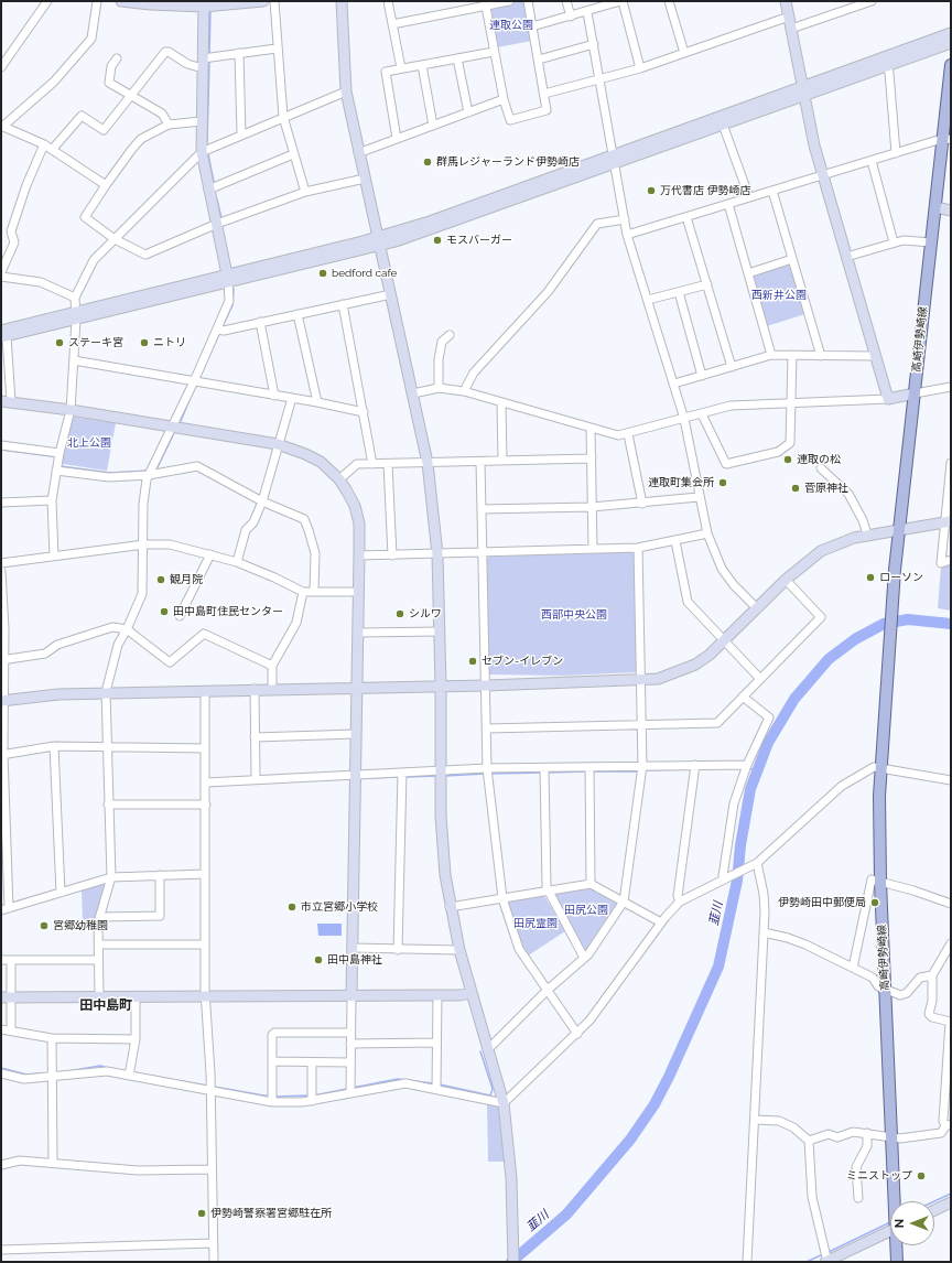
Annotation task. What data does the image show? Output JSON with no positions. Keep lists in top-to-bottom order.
{
  "streets": {
    "main road": ["高崎伊勢崎線"]
  },
  "districts": ["田中島町"],
  "water": ["韮川"],
  "parks": [
    "連取公園",
    "西新井公園",
    "北上公園",
    "西部中央公園",
    "田尻公園",
    "田尻霊園"
  ],
  "places": [
    "群馬レジャーランド伊勢崎店",
    "万代書店 伊勢崎店",
    "モスバーガー",
    "bedford cafe",
    "ステーキ宮",
    "ニトリ",
    "連取の松",
    "連取町集会所",
    "菅原神社",
    "ローソン",
    "観月院",
    "田中島町住民センター",
    "シルワ",
    "セブン-イレブン",
    "伊勢崎田中郵便局",
    "市立宮郷小学校",
    "宮郷幼稚園",
    "田中島神社",
    "ミニストップ",
    "伊勢崎警察署宮郷駐在所"
  ],
  "north": "left"
}
